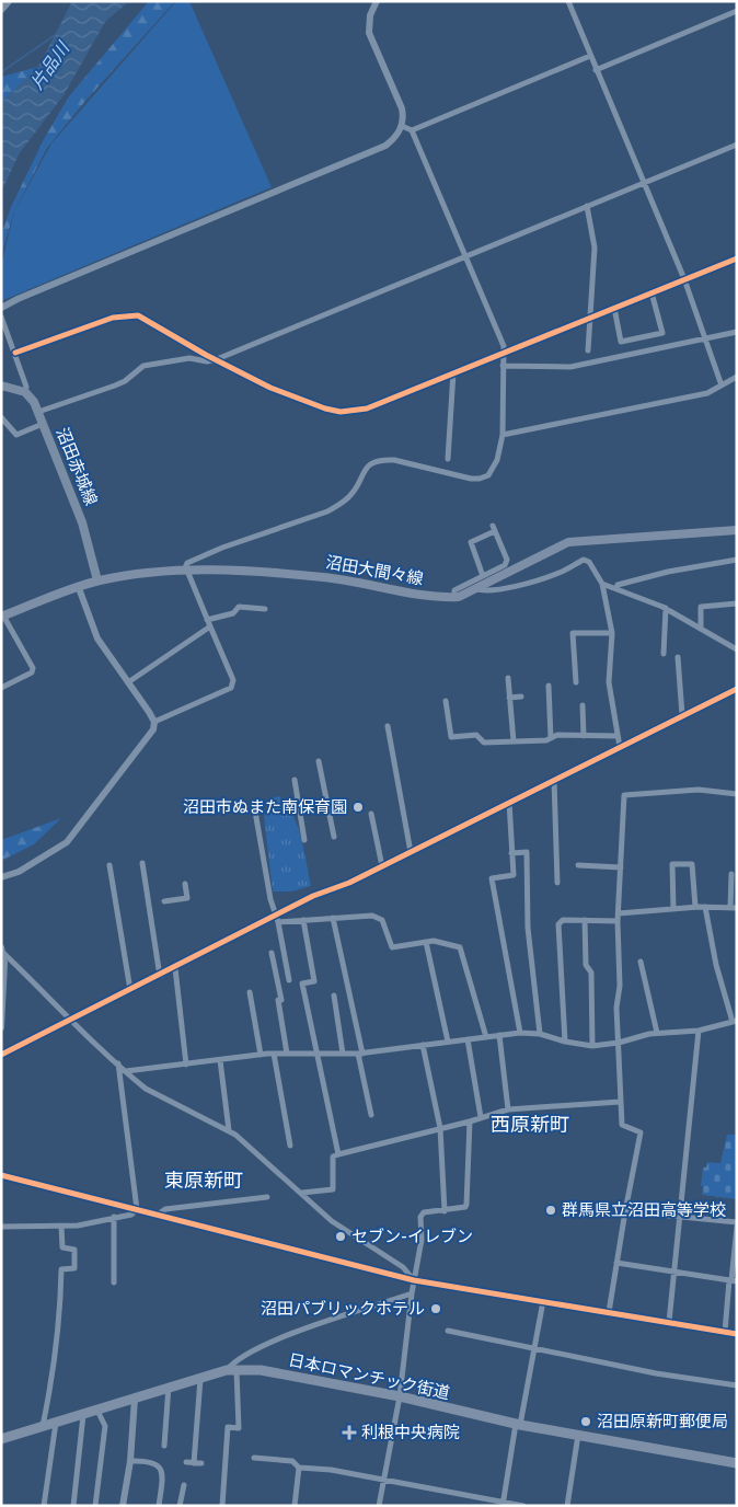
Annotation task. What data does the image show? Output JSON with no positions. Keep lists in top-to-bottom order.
{
  "streets": {
    "highway": ["日本ロマンチック街道"],
    "main road": ["沼田赤城線", "沼田大間々線"]
  },
  "crossings": [
    ["沼田赤城線", "沼田大間々線"]
  ],
  "districts": ["西原新町", "東原新町"],
  "water": ["片品川"],
  "places": {
    "other": [
      "沼田市ぬまた南保育園",
      "群馬県立沼田高等学校",
      "セブン-イレブン",
      "沼田パブリックホテル",
      "沼田原新町郵便局"
    ],
    "health": ["利根中央病院"]
  }
}
